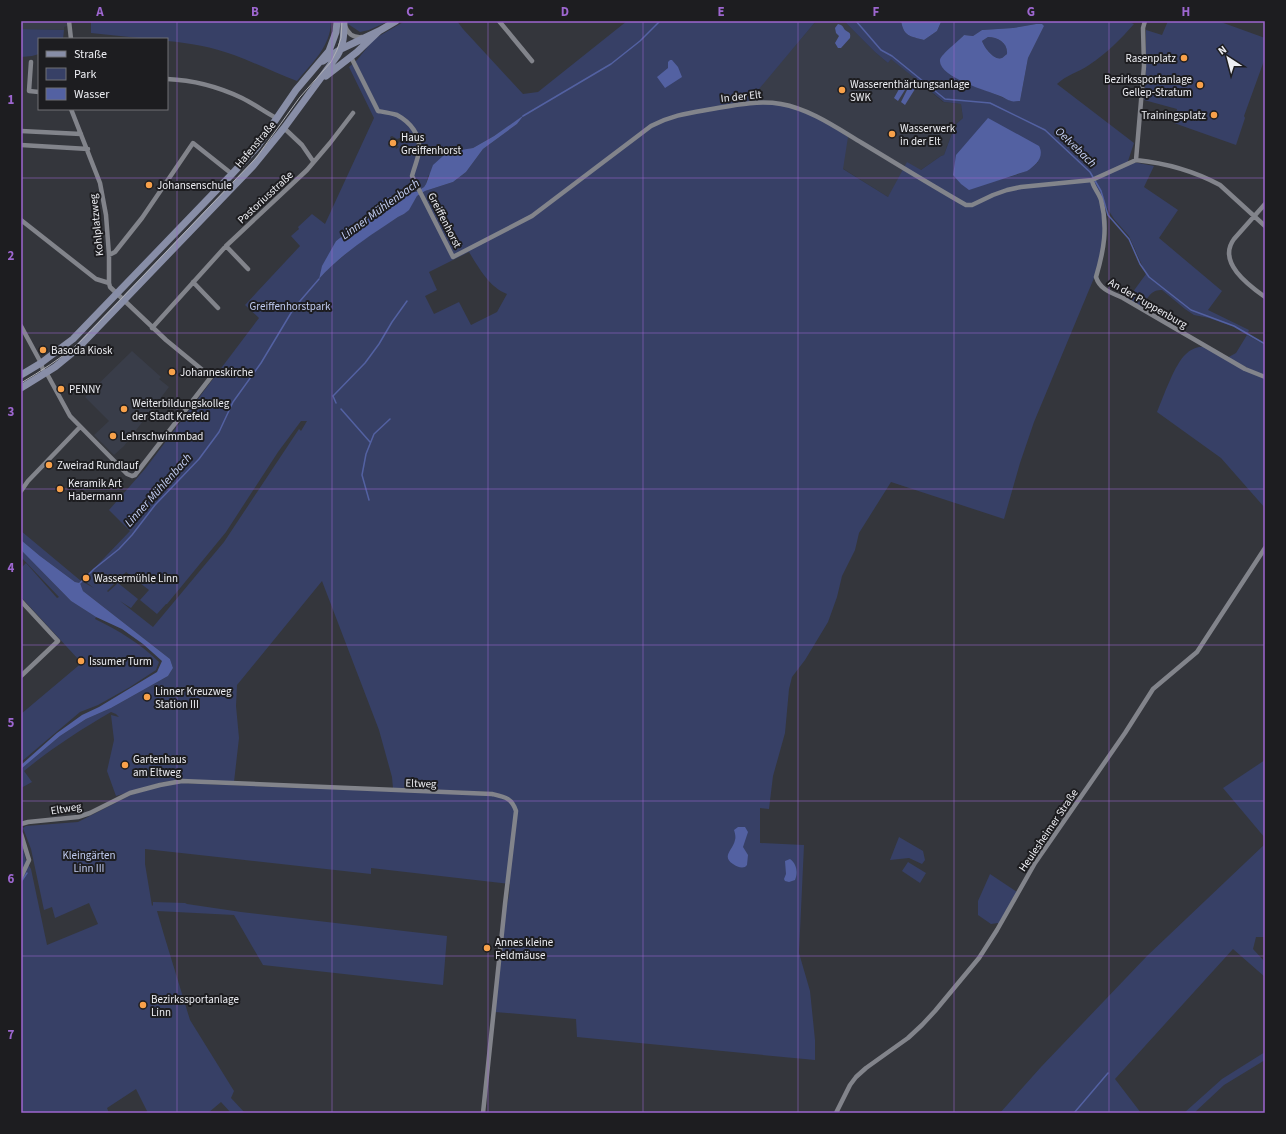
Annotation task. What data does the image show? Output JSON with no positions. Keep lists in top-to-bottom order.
{
  "streets": {
    "main road": ["Hafenstraße"],
    "street": [
      "In der Elt",
      "Pastoriusstraße",
      "Greiffenhorst",
      "Kohlplatzweg",
      "An der Puppenburg",
      "Eltweg",
      "Heulesheimer Straße"
    ]
  },
  "crossings": [
    ["In der Elt", "Greiffenhorst"],
    ["In der Elt", "An der Puppenburg"]
  ],
  "water": ["Oelvebach", "Linner Mühlenbach"],
  "parks": ["Greiffenhorstpark", "Kleingärten Linn III"],
  "places": [
    "Rasenplatz",
    "Bezirkssportanlage Gellep-Stratum",
    "Wasserenthärtungsanlage SWK",
    "Trainingsplatz",
    "Wasserwerk in der Elt",
    "Haus Greiffenhorst",
    "Johansenschule",
    "Basoda Kiosk",
    "Johanneskirche",
    "PENNY",
    "Weiterbildungskolleg der Stadt Krefeld",
    "Lehrschwimmbad",
    "Zweirad Rundlauf",
    "Keramik Art Habermann",
    "Wassermühle Linn",
    "Issumer Turm",
    "Linner Kreuzweg Station III",
    "Gartenhaus am Eltweg",
    "Annes kleine Feldmäuse",
    "Bezirkssportanlage Linn"
  ],
  "legend": ["Straße", "Park", "Wasser"],
  "north": "top left",
  "grid": {
    "columns": [
      "A",
      "B",
      "C",
      "D",
      "E",
      "F",
      "G",
      "H"
    ],
    "rows": [
      "1",
      "2",
      "3",
      "4",
      "5",
      "6",
      "7"
    ]
  }
}
